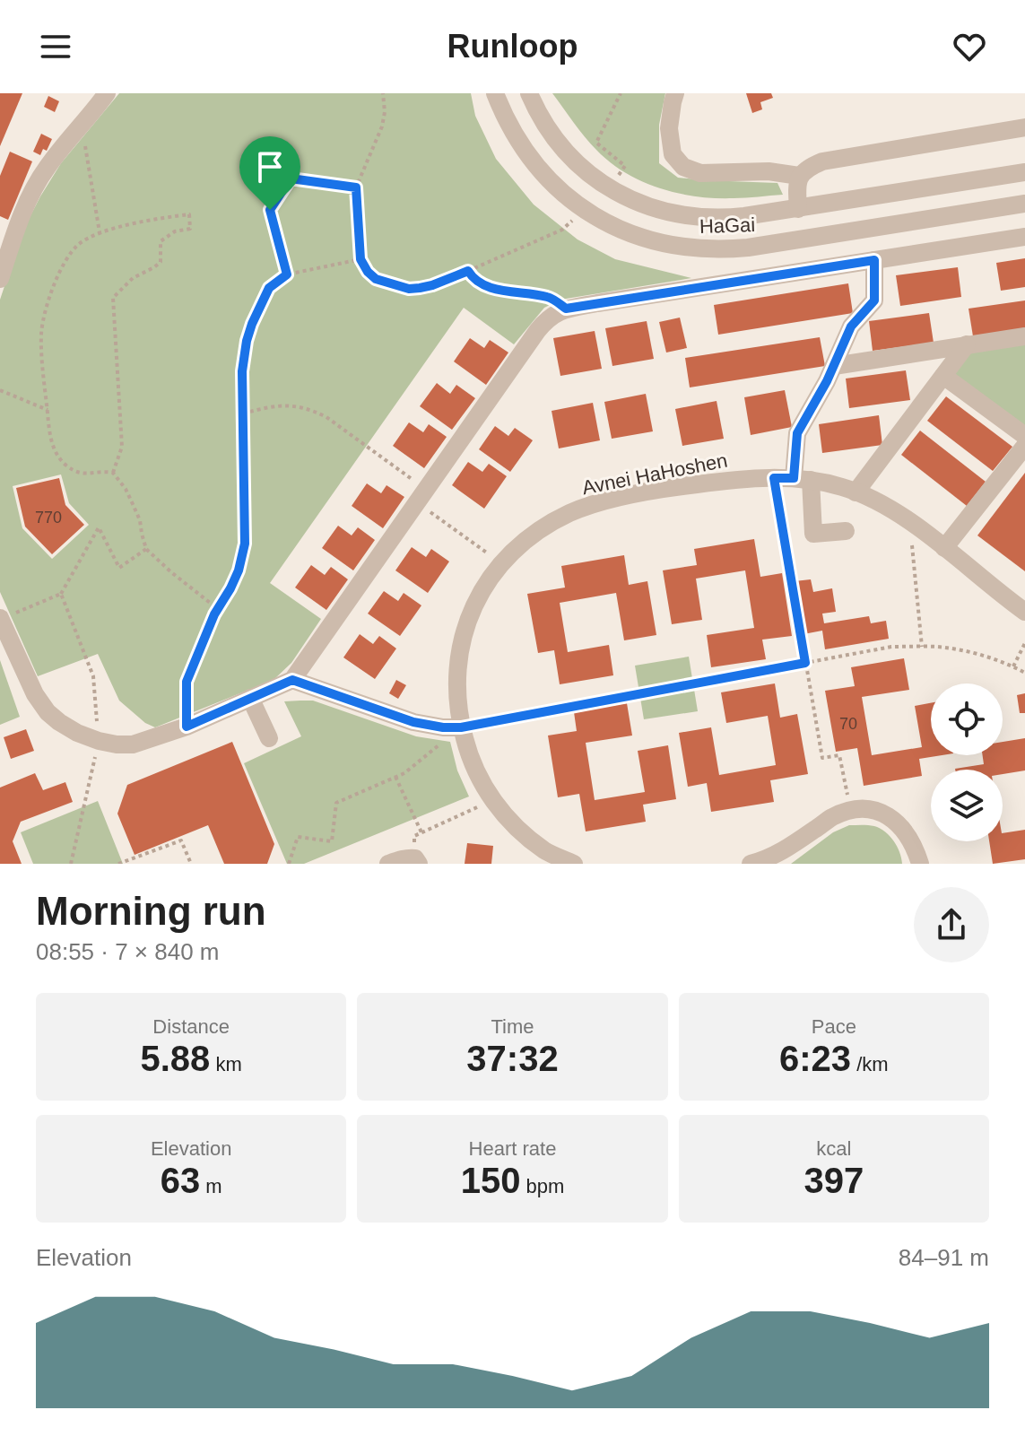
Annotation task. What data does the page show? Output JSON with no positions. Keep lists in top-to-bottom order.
{
  "streets": {
    "street": ["HaGai", "Avnei HaHoshen"]
  },
  "house_numbers": ["770", "70"],
  "page": {
    "header": "Runloop",
    "heading": ["Morning run", "08:55 · 7 × 840 m"],
    "stats": [
      ["Distance", "5.88 km"],
      ["Time", "37:32"],
      ["Pace", "6:23 /km"],
      ["Elevation", "63 m"],
      ["Heart rate", "150 bpm"],
      ["kcal", "397"]
    ],
    "chart": ["Elevation", "84–91 m"]
  }
}
